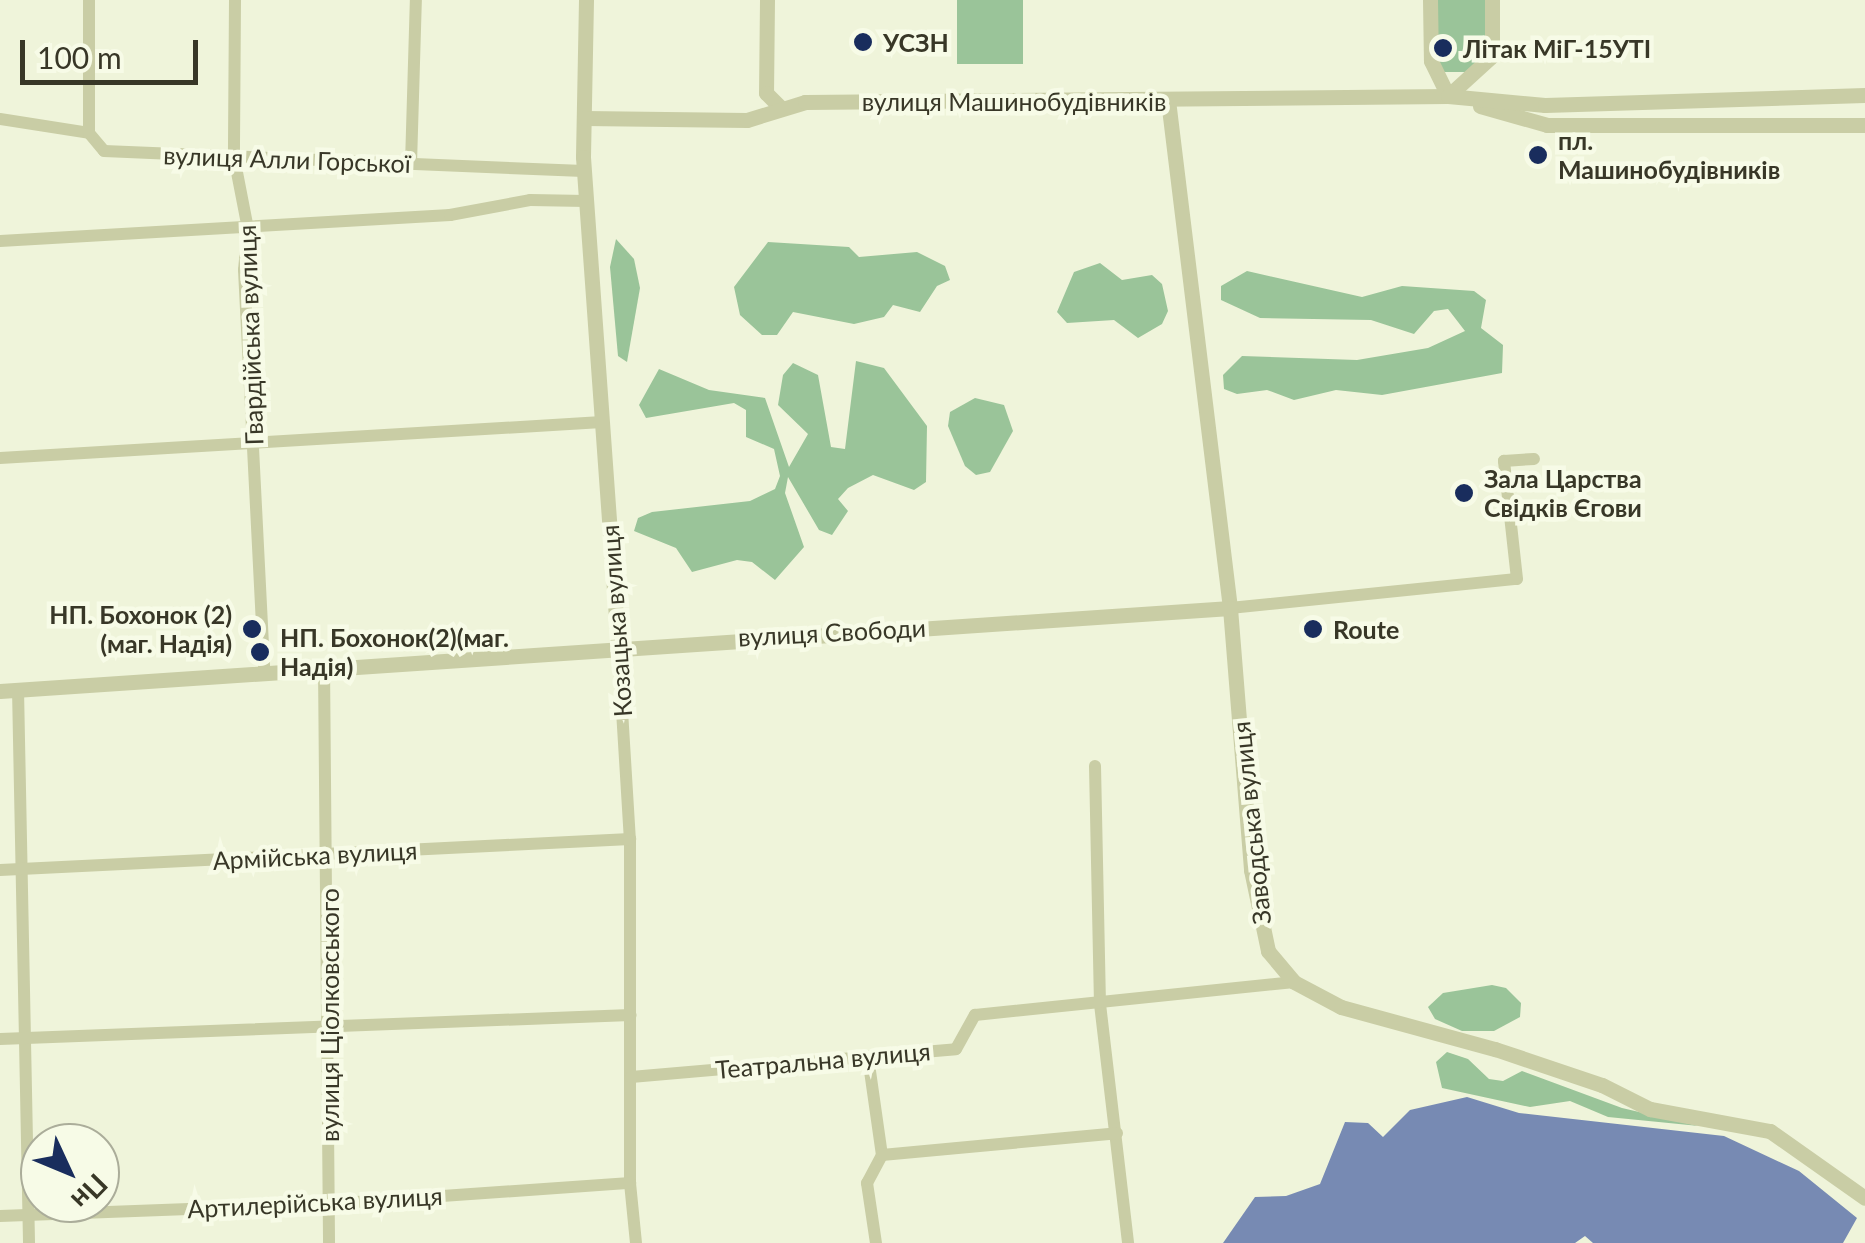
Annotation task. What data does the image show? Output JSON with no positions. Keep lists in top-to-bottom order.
{
  "streets": {
    "street": [
      "вулиця Машинобудівників",
      "вулиця Алли Горської",
      "Гвардійська вулиця",
      "Козацька вулиця",
      "вулиця Свободи",
      "Заводська вулиця",
      "Армійська вулиця",
      "вулиця Ціолковського",
      "Театральна вулиця",
      "Артилерійська вулиця"
    ]
  },
  "crossings": [
    ["вулиця Машинобудівників", "Козацька вулиця"],
    ["вулиця Машинобудівників", "Заводська вулиця"],
    ["вулиця Алли Горської", "Гвардійська вулиця"],
    ["вулиця Алли Горської", "Козацька вулиця"],
    ["Гвардійська вулиця", "вулиця Свободи"],
    ["Козацька вулиця", "вулиця Свободи"],
    ["Козацька вулиця", "Армійська вулиця"],
    ["Козацька вулиця", "Театральна вулиця"],
    ["Козацька вулиця", "Артилерійська вулиця"],
    ["вулиця Свободи", "Заводська вулиця"],
    ["вулиця Свободи", "вулиця Ціолковського"],
    ["Заводська вулиця", "Театральна вулиця"],
    ["Армійська вулиця", "вулиця Ціолковського"],
    ["вулиця Ціолковського", "Артилерійська вулиця"]
  ],
  "places": [
    "УСЗН",
    "Літак МіГ-15УТІ",
    "пл. Машинобудівників",
    "Зала Царства Свідків Єгови",
    "НП. Бохонок (2) (маг. Надія)",
    "Route",
    "НП. Бохонок(2)(маг. Надія)"
  ],
  "scale_bar": "100 m",
  "north": "bottom right"
}
